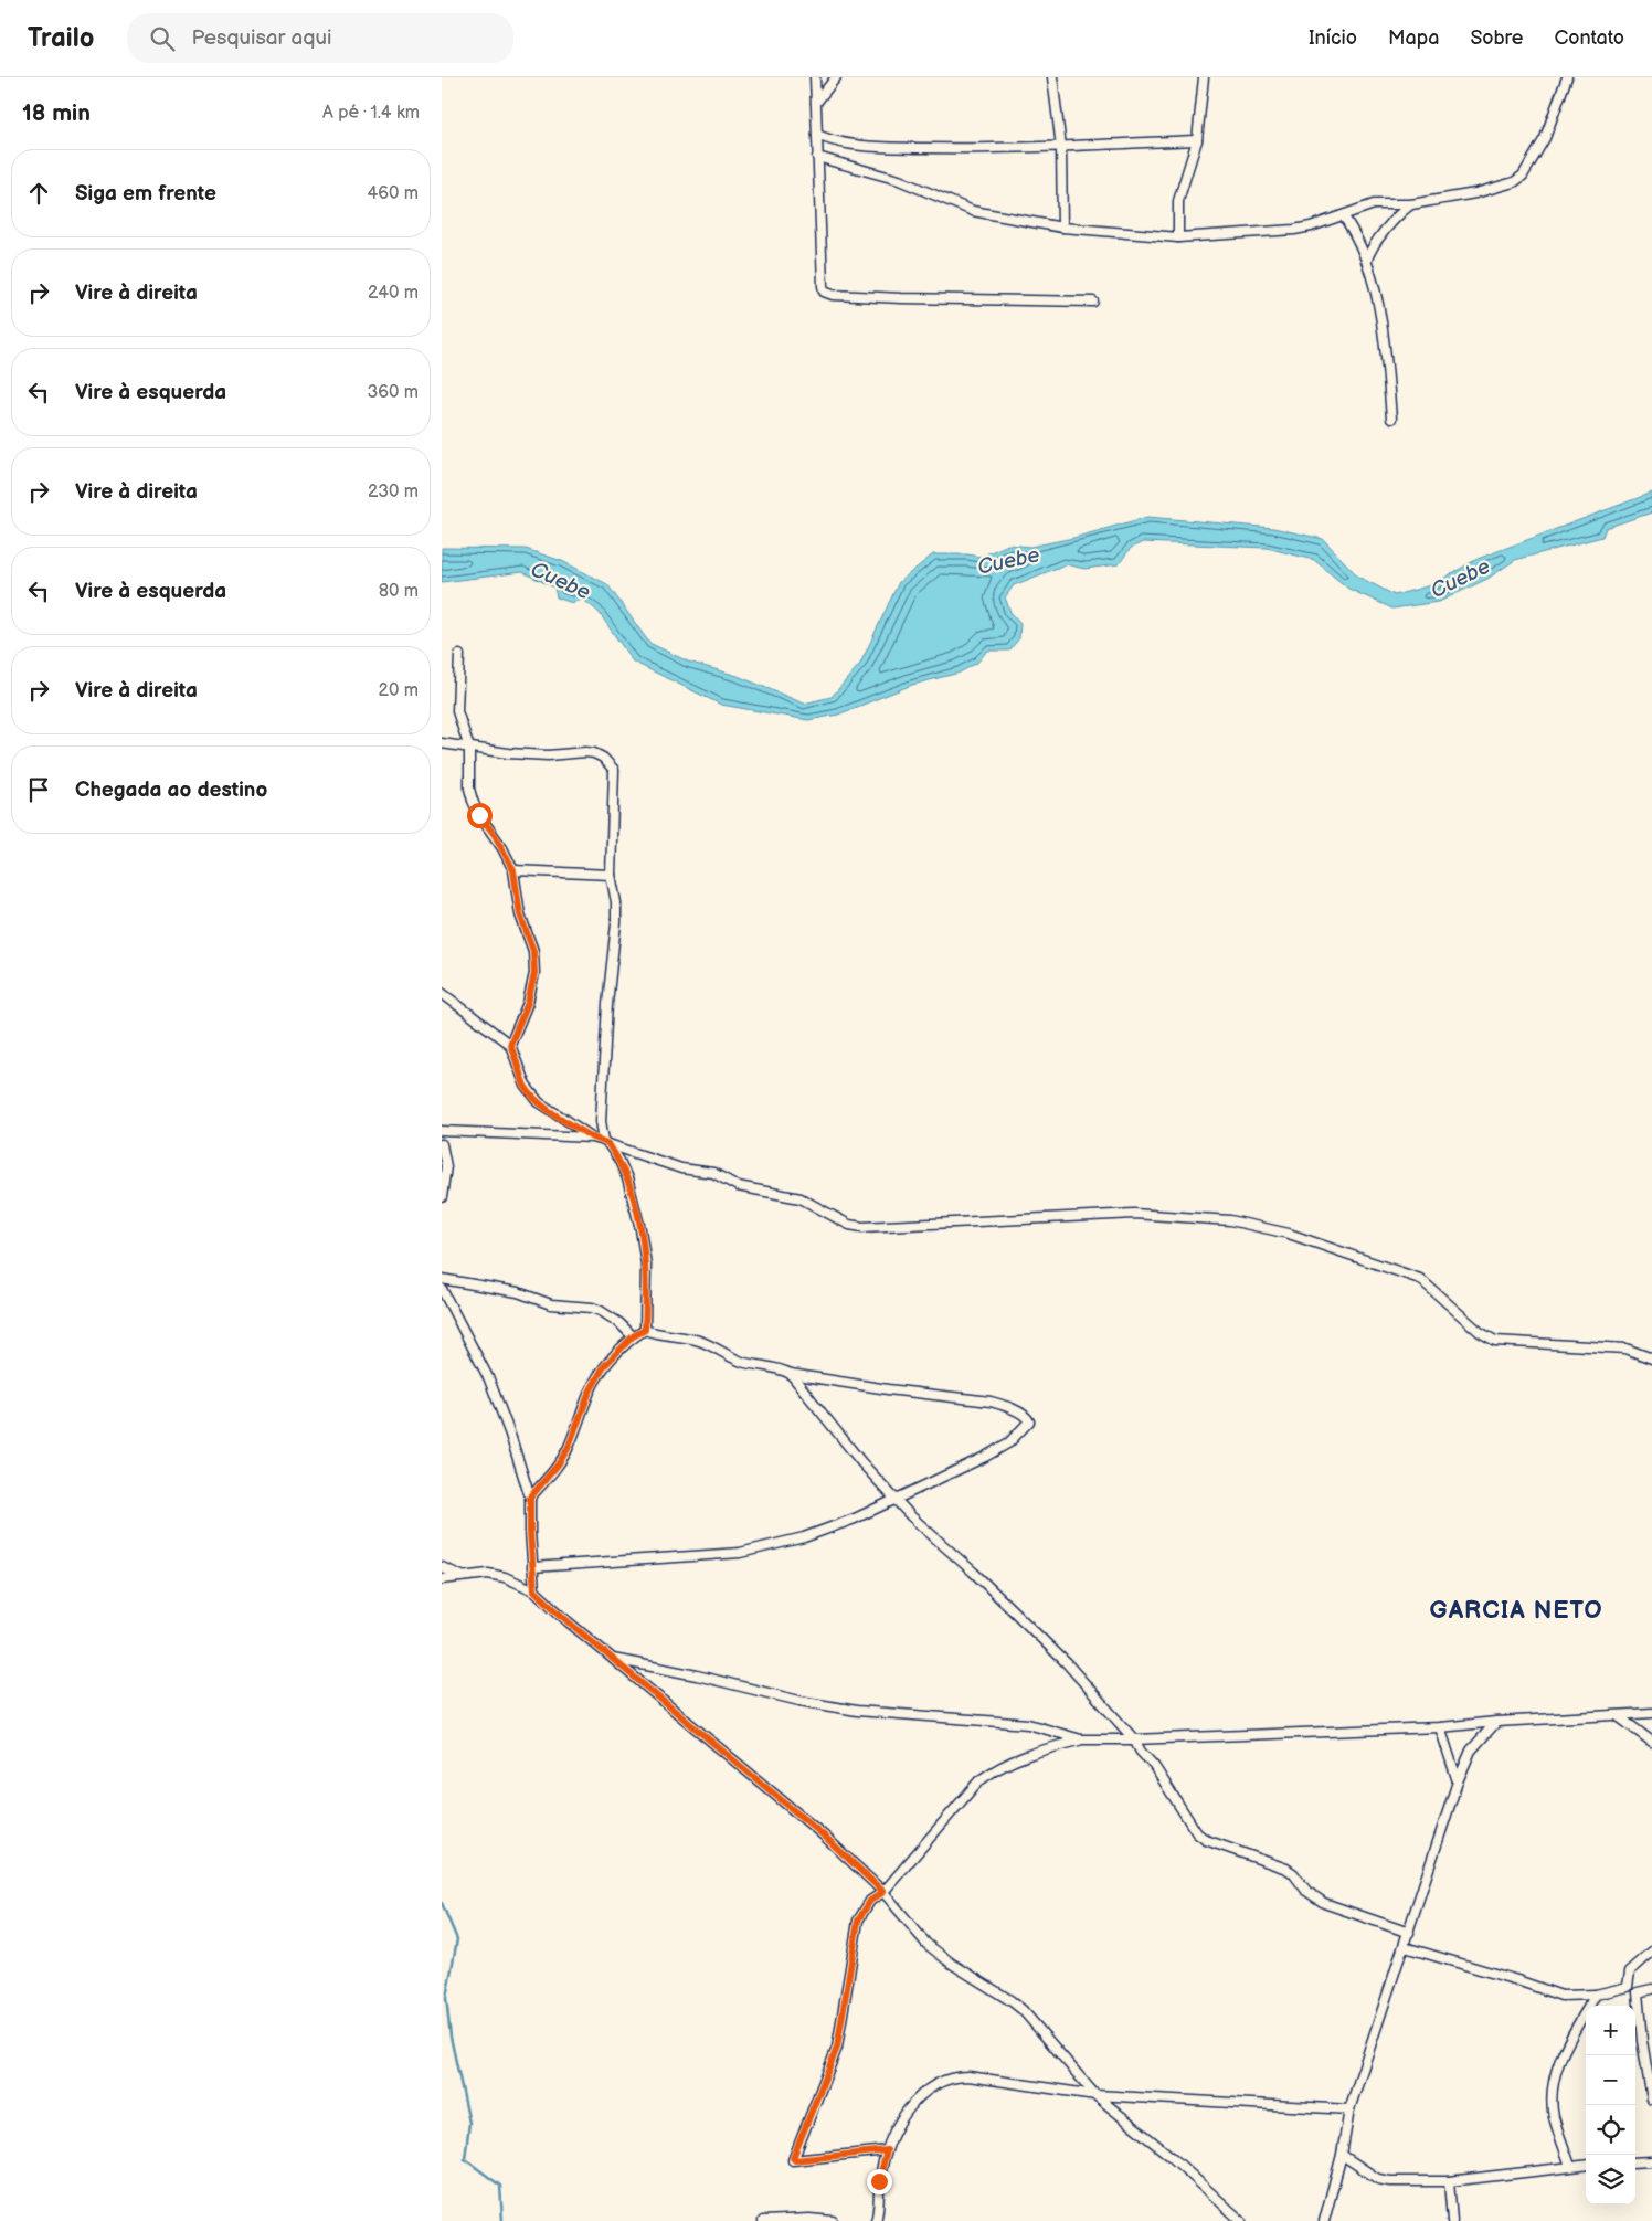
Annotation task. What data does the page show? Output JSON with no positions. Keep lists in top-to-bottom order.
{
  "districts": ["GARCIA NETO"],
  "water": ["Cuebe"],
  "page": {
    "header": "Trailo",
    "search": "Pesquisar aqui",
    "nav": [
      "Início",
      "Mapa",
      "Sobre",
      "Contato"
    ],
    "heading": ["18 min", "A pé · 1.4 km"],
    "list": [
      ["Siga em frente", "460 m"],
      ["Vire à direita", "240 m"],
      ["Vire à esquerda", "360 m"],
      ["Vire à direita", "230 m"],
      ["Vire à esquerda", "80 m"],
      ["Vire à direita", "20 m"],
      "Chegada ao destino"
    ],
    "map_buttons": ["+", "−"]
  }
}
